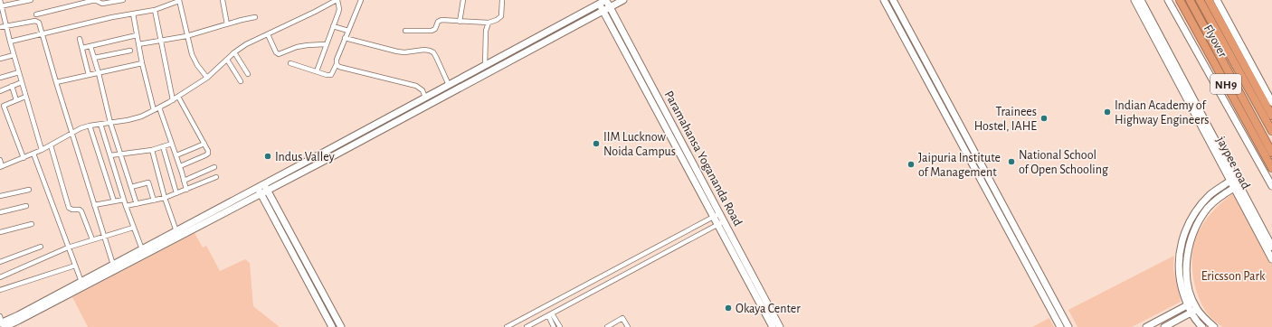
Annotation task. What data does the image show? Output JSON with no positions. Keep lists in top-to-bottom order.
{
  "streets": {
    "highway": ["Flyover", "NH9"],
    "street": ["Paramahansa Yogananda Road", "jaypee road"]
  },
  "parks": ["Ericsson Park"],
  "places": [
    "Indian Academy of Highway Engineers",
    "Trainees Hostel, IAHE",
    "IIM Lucknow Noida Campus",
    "Indus Valley",
    "National School of Open Schooling",
    "Jaipuria Institute of Management",
    "Okaya Center"
  ]
}
